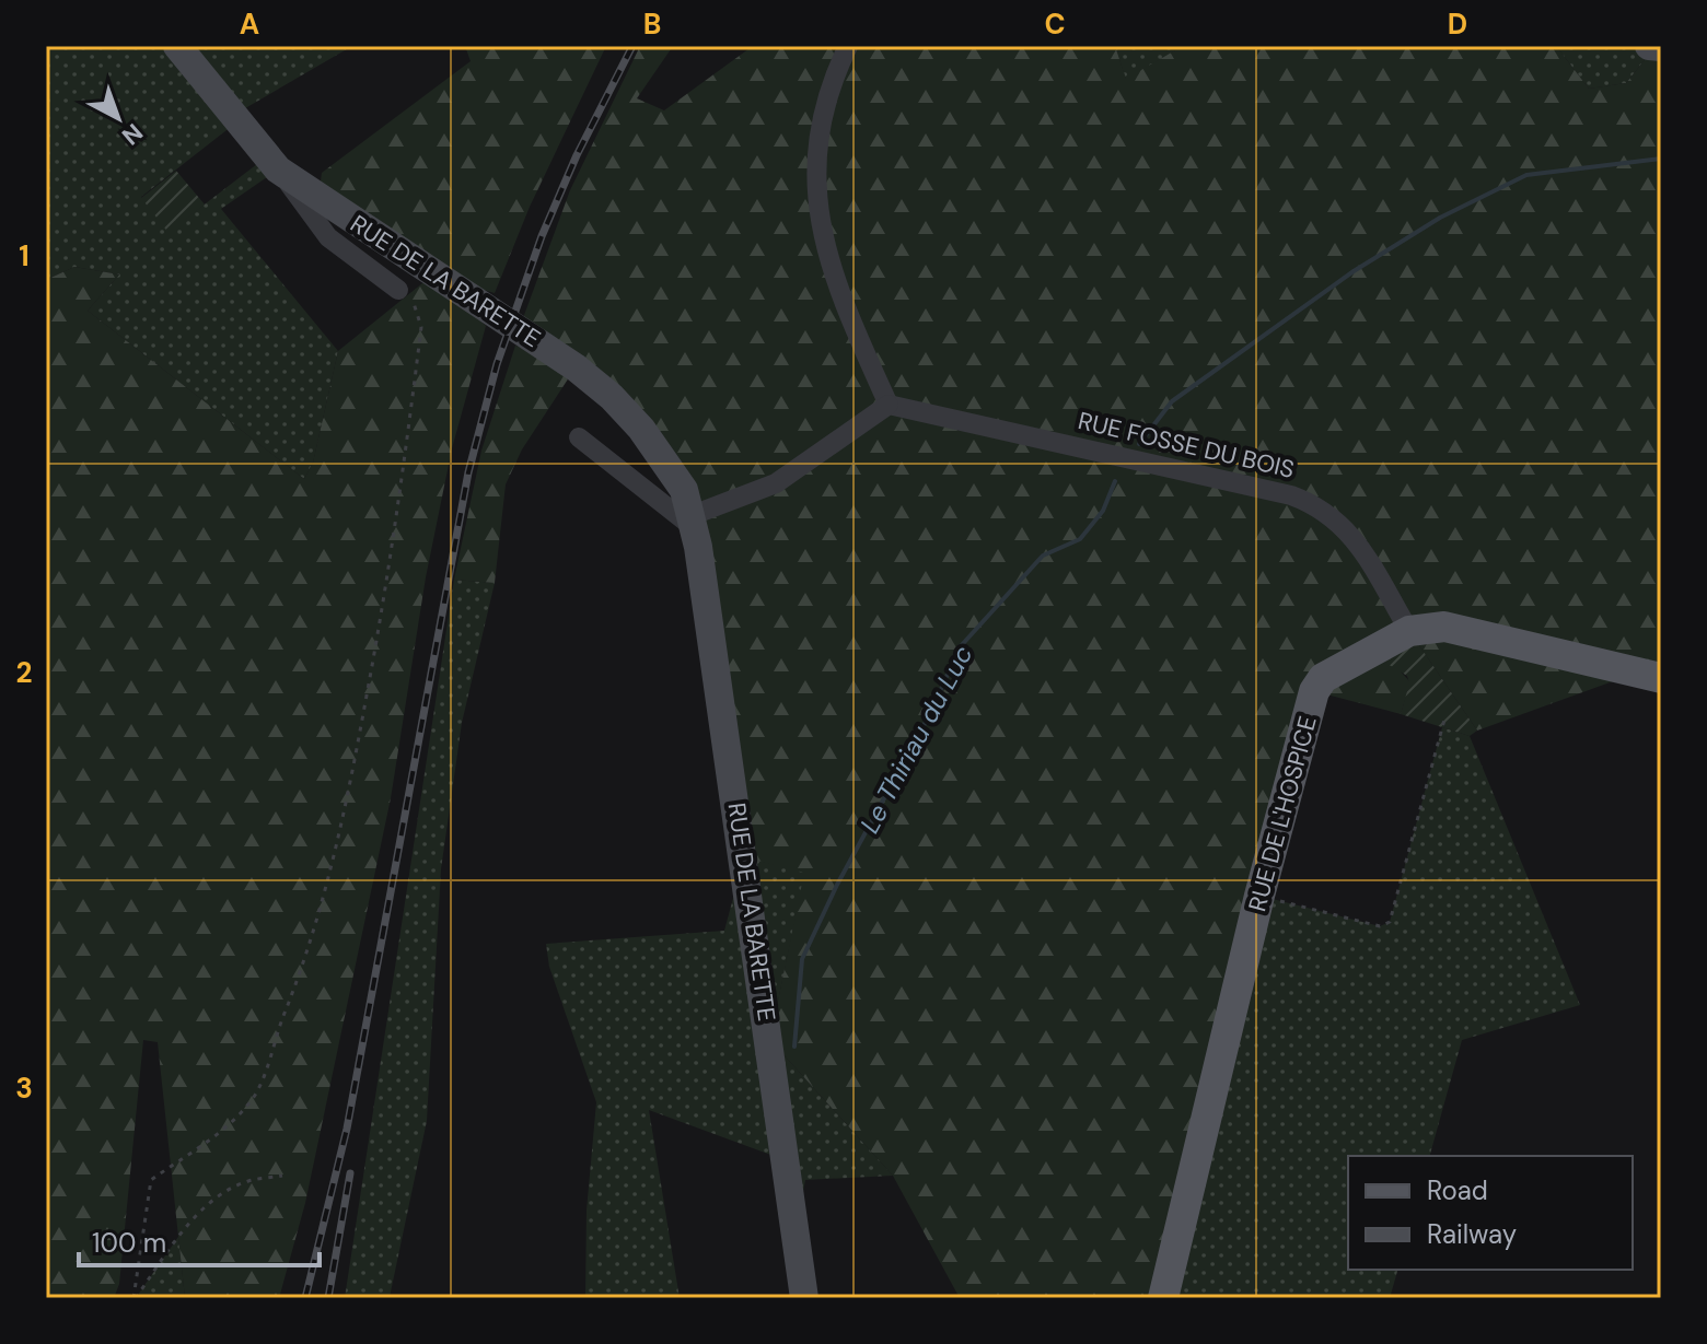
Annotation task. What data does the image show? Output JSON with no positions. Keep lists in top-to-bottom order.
{
  "streets": {
    "main road": ["RUE DE L'HOSPICE"],
    "street": ["RUE DE LA BARETTE", "RUE FOSSE DU BOIS"]
  },
  "crossings": [
    ["RUE FOSSE DU BOIS", "RUE DE L'HOSPICE"]
  ],
  "water": ["Le Thiriau du Luc"],
  "legend": ["Road", "Railway"],
  "scale_bar": "100 m",
  "north": "bottom right",
  "grid": {
    "columns": [
      "A",
      "B",
      "C",
      "D"
    ],
    "rows": ["1", "2", "3"]
  }
}
